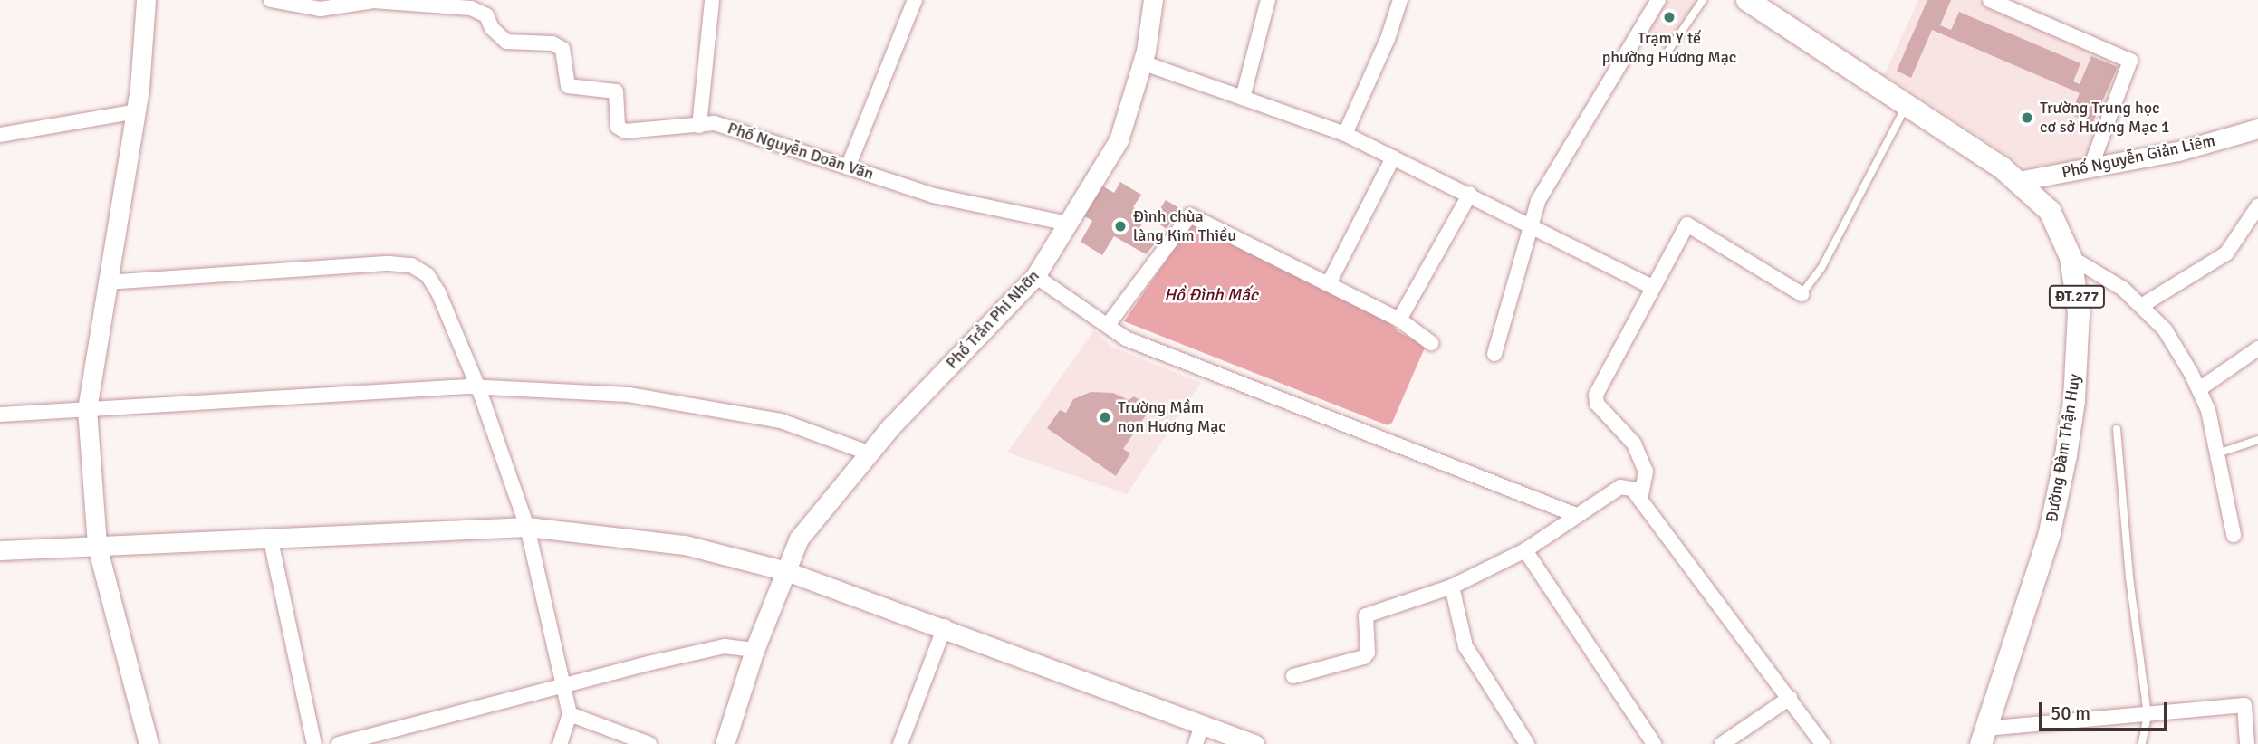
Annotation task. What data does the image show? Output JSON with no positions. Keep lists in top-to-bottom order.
{
  "streets": {
    "main road": ["ĐT.277", "Đường Đàm Thận Huy"],
    "street": ["Phố Nguyễn Doãn Văn", "Phố Nguyễn Giản Liêm", "Phố Trần Phi Nhỡn"]
  },
  "crossings": [
    ["Phố Nguyễn Doãn Văn", "Phố Trần Phi Nhỡn"],
    ["Phố Nguyễn Giản Liêm", "Đường Đàm Thận Huy"]
  ],
  "water": ["Hồ Đình Mấc"],
  "places": [
    "Trạm Y tế phường Hương Mạc",
    "Trường Trung học cơ sở Hương Mạc 1",
    "Đình chùa làng Kim Thiều",
    "Trường Mầm non Hương Mạc"
  ],
  "scale_bar": "50 m"
}
